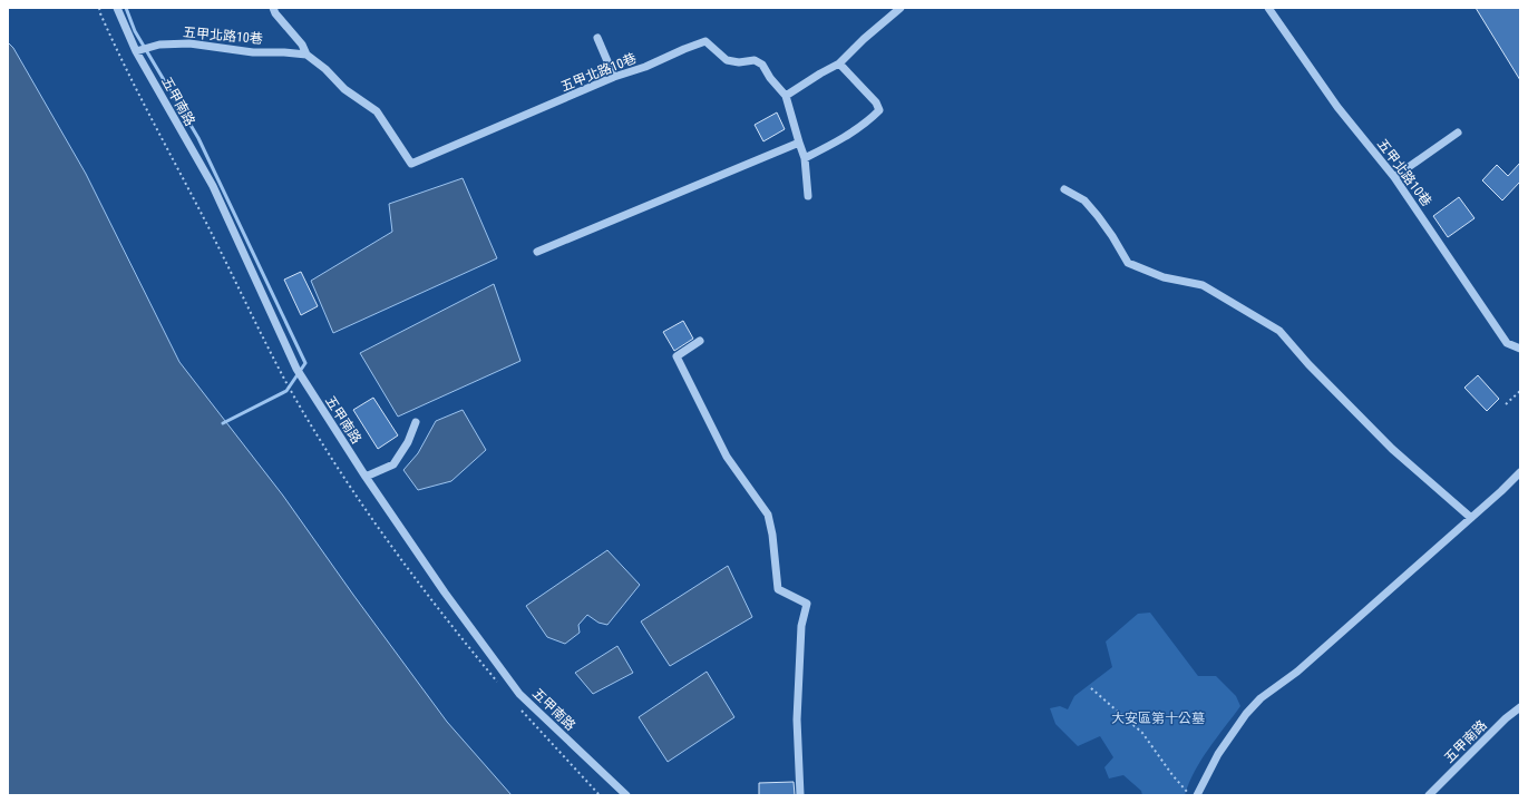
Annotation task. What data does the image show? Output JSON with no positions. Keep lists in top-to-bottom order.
{
  "streets": {
    "street": ["五甲北路10巷", "五甲南路"]
  },
  "crossings": [
    ["五甲北路10巷", "五甲南路"]
  ],
  "parks": ["大安區第十公墓"]
}
